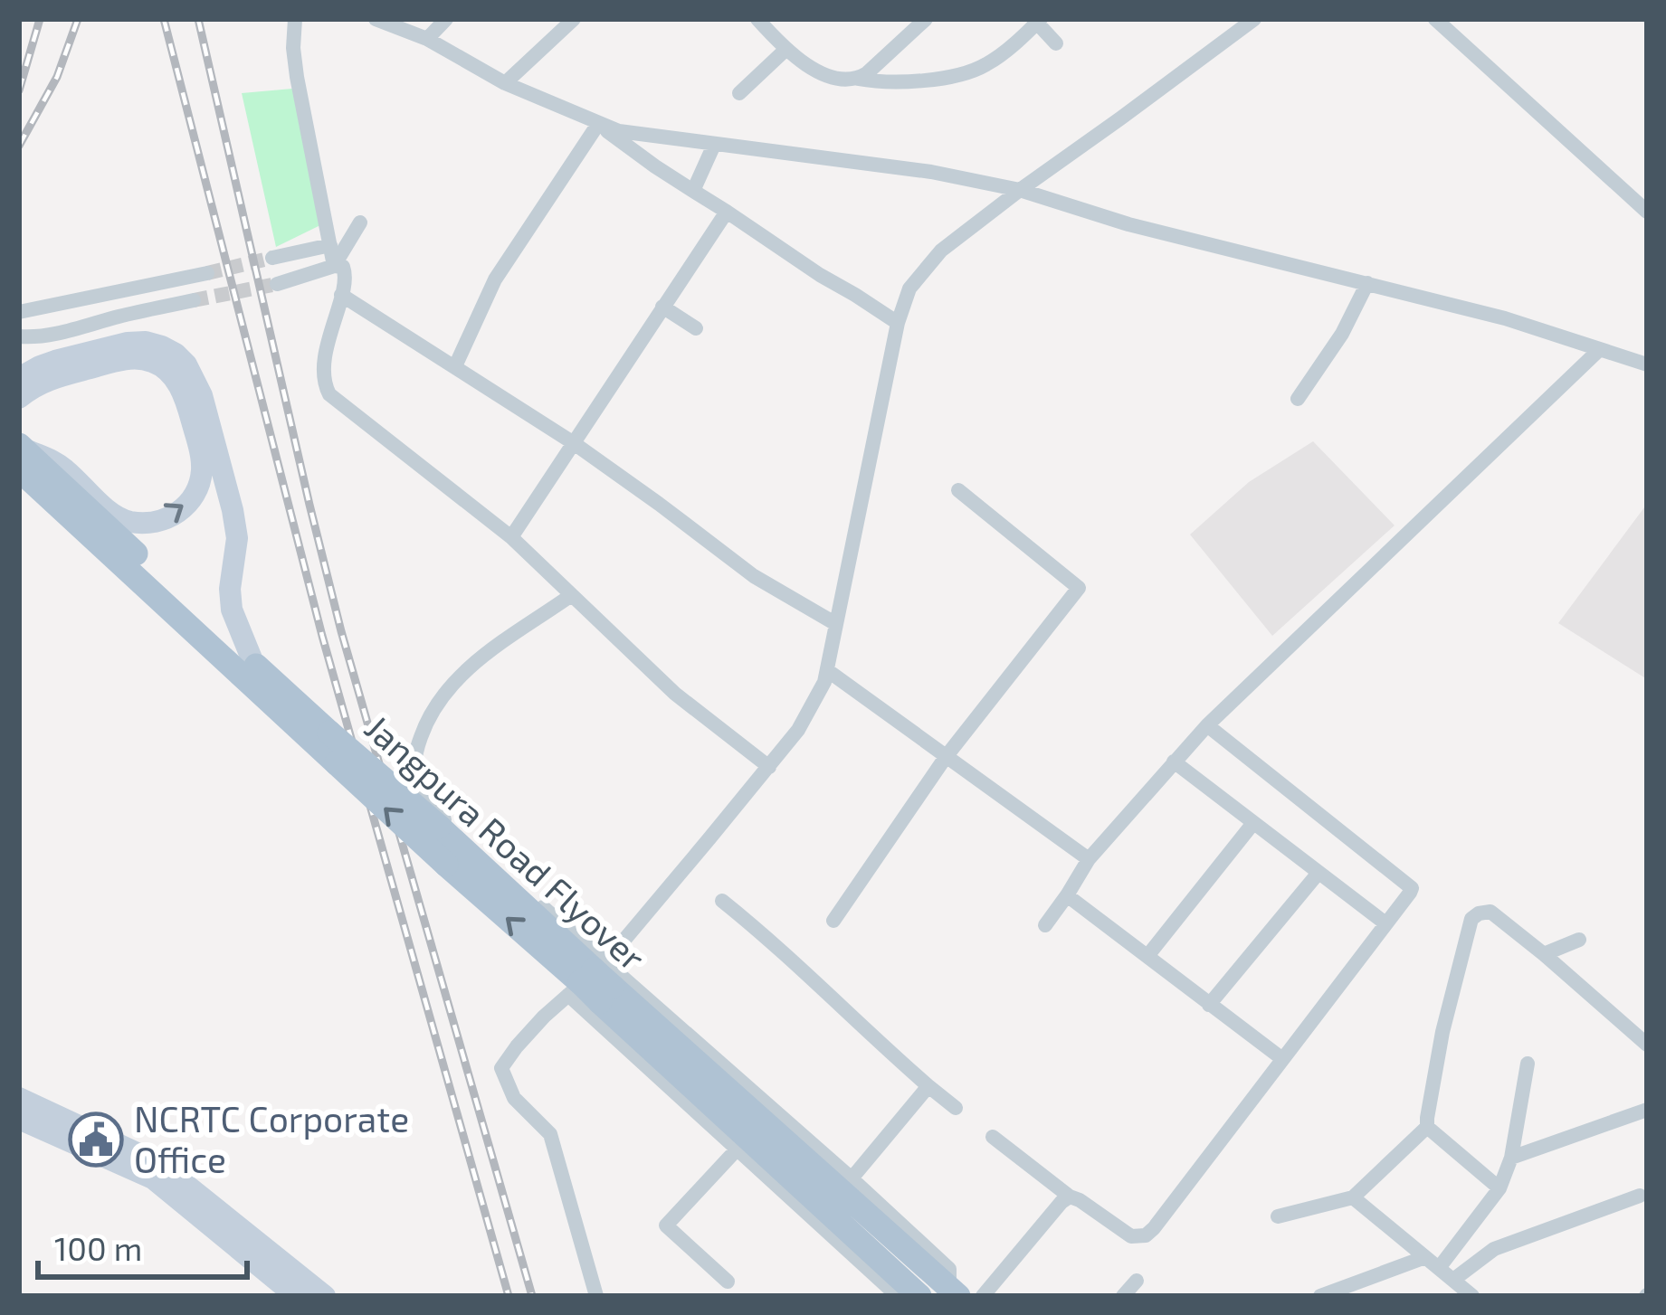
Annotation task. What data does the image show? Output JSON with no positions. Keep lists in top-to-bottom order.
{
  "streets": {
    "main road": ["Jangpura Road Flyover"]
  },
  "places": {
    "public building": ["NCRTC Corporate Office"]
  },
  "scale_bar": "100 m"
}
